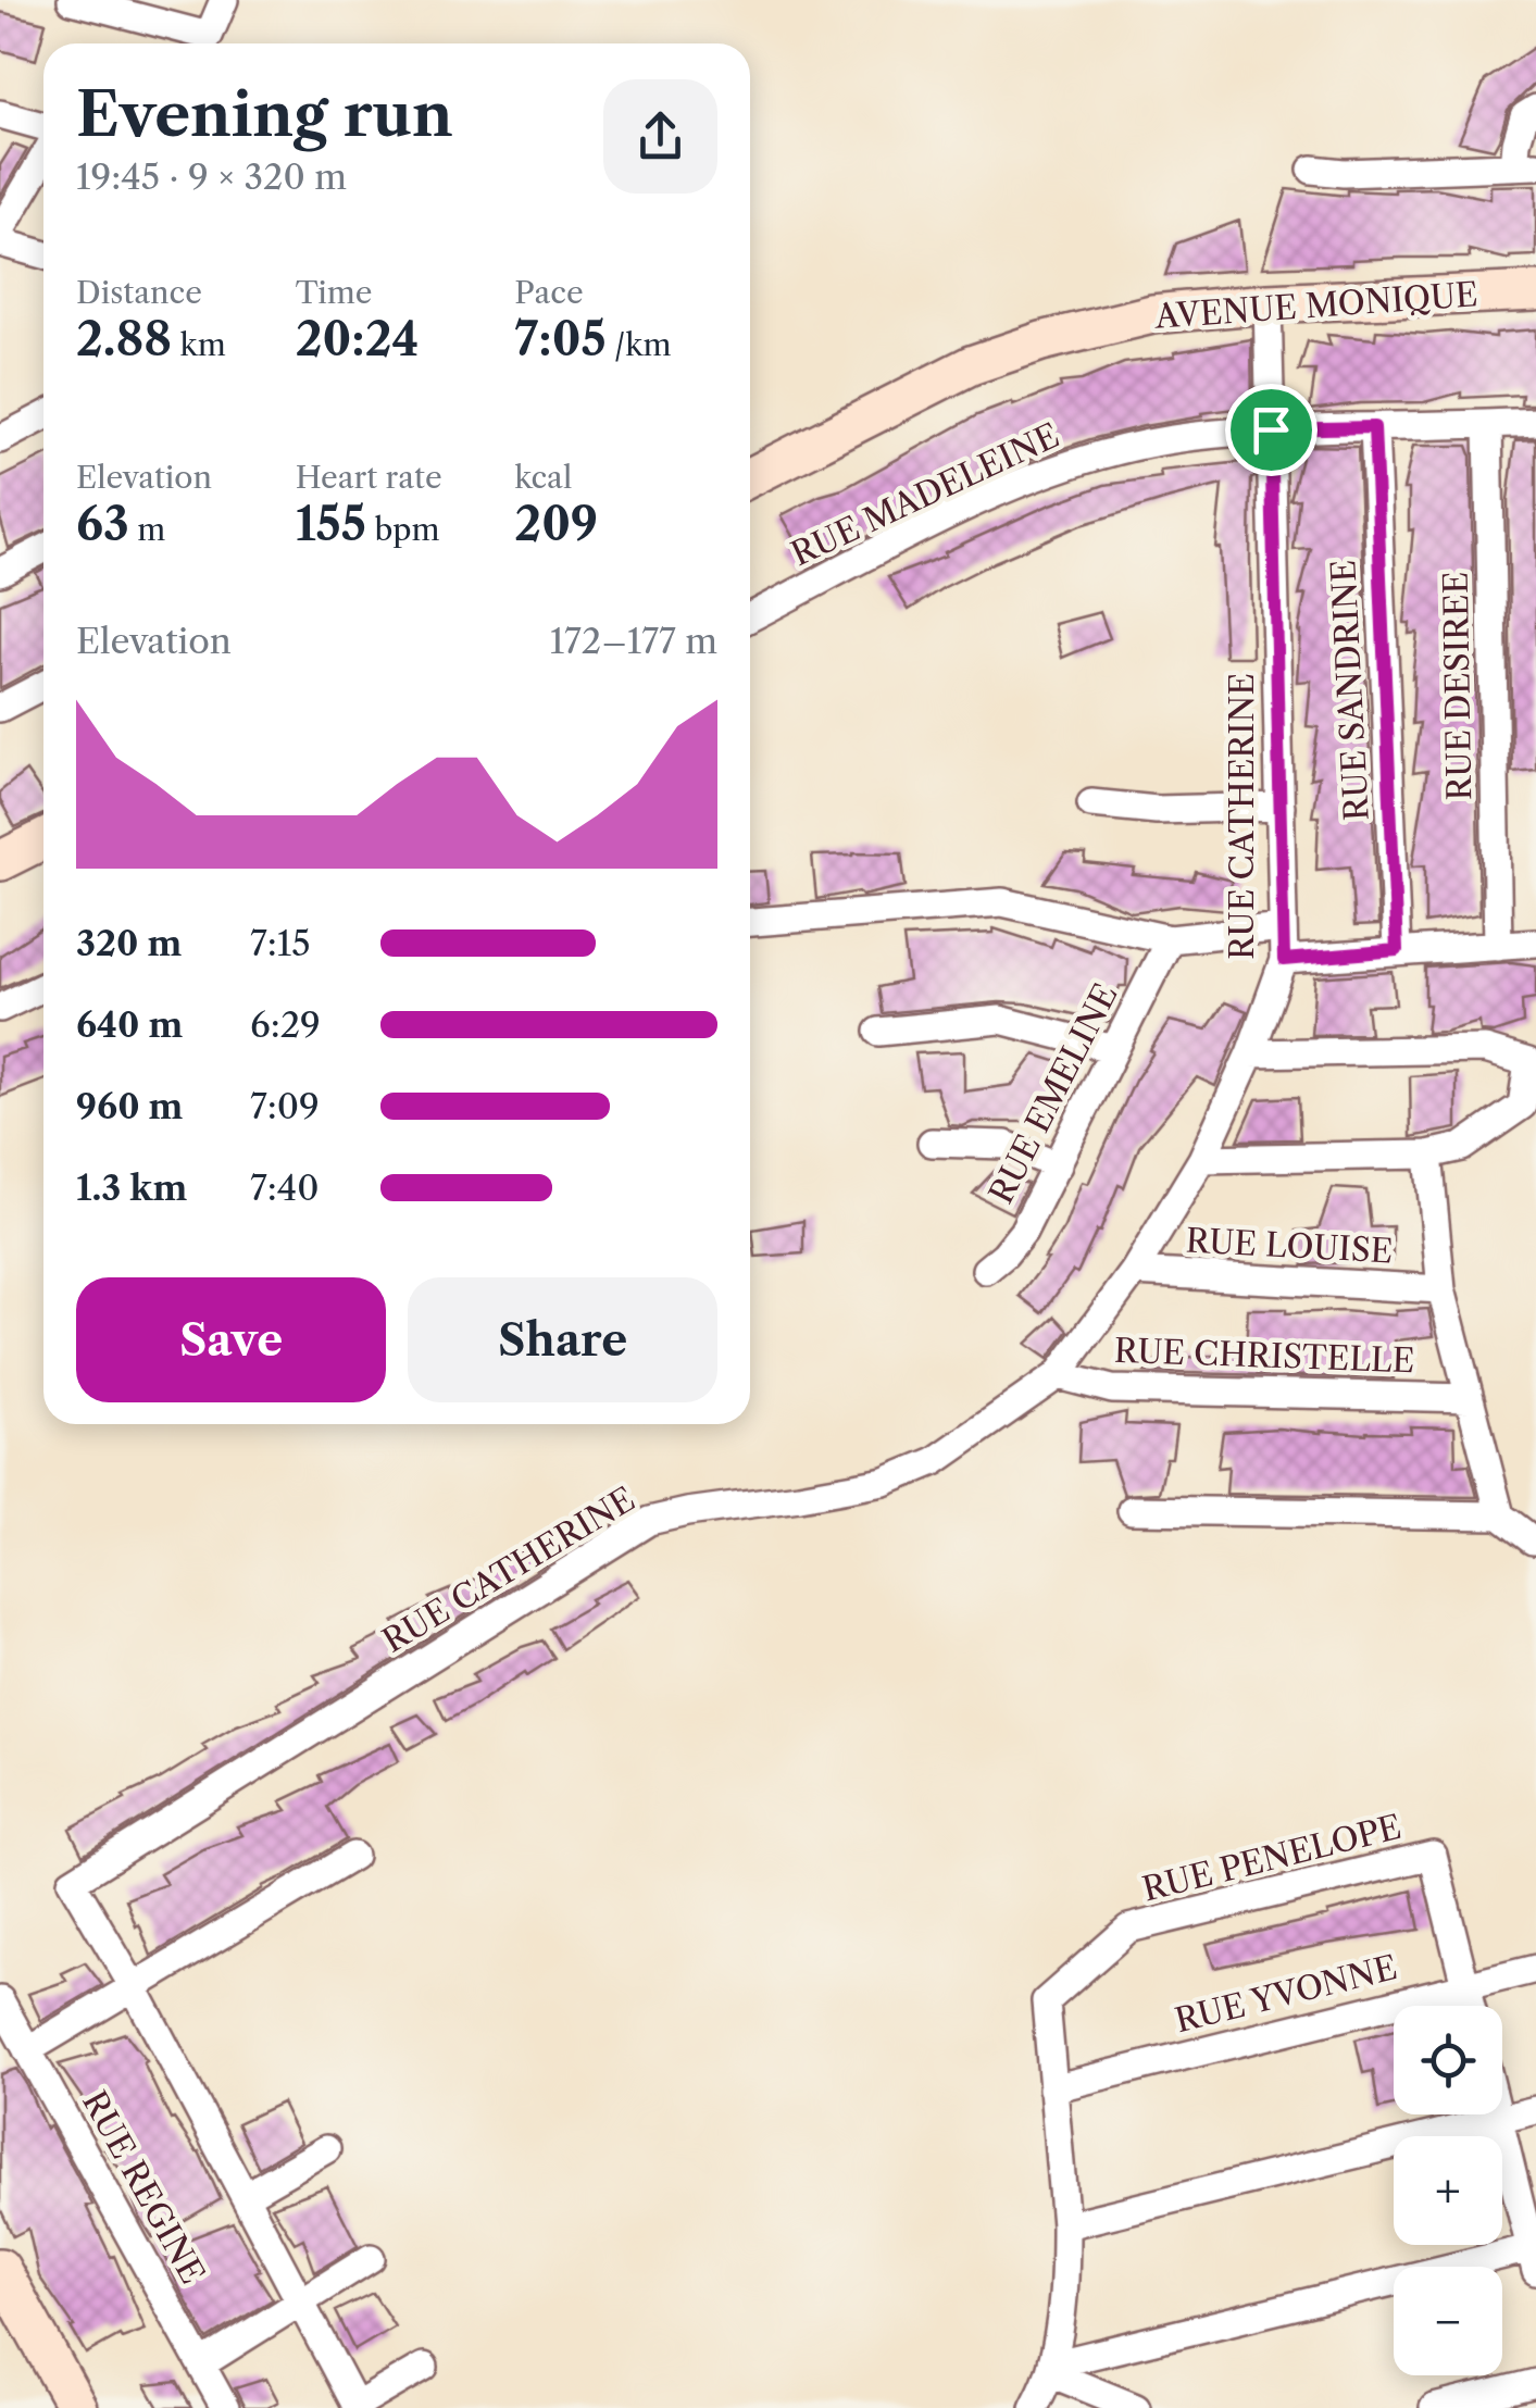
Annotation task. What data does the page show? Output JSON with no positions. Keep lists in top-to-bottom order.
{
  "streets": {
    "street": [
      "AVENUE MONIQUE",
      "RUE MADELEINE",
      "RUE DESIREE",
      "RUE SANDRINE",
      "RUE CATHERINE",
      "RUE EMELINE",
      "RUE LOUISE",
      "RUE CHRISTELLE",
      "RUE PENELOPE",
      "RUE YVONNE",
      "RUE REGINE"
    ]
  },
  "crossings": [
    ["AVENUE MONIQUE", "RUE CATHERINE"],
    ["RUE MADELEINE", "RUE DESIREE"],
    ["RUE MADELEINE", "RUE SANDRINE"],
    ["RUE MADELEINE", "RUE CATHERINE"],
    ["RUE CATHERINE", "RUE LOUISE"],
    ["RUE CATHERINE", "RUE CHRISTELLE"],
    ["RUE PENELOPE", "RUE YVONNE"]
  ],
  "page": {
    "heading": ["Evening run", "19:45 · 9 × 320 m"],
    "stats": [
      ["Distance", "2.88 km"],
      ["Time", "20:24"],
      ["Pace", "7:05 /km"],
      ["Elevation", "63 m"],
      ["Heart rate", "155 bpm"],
      ["kcal", "209"]
    ],
    "chart": ["Elevation", "172–177 m"],
    "list": [
      {
        "name": "320 m",
        "note": "7:15"
      },
      {
        "name": "640 m",
        "note": "6:29"
      },
      {
        "name": "960 m",
        "note": "7:09"
      },
      {
        "name": "1.3 km",
        "note": "7:40"
      }
    ],
    "buttons": ["Save", "Share"],
    "map_buttons": ["+", "−"]
  }
}
